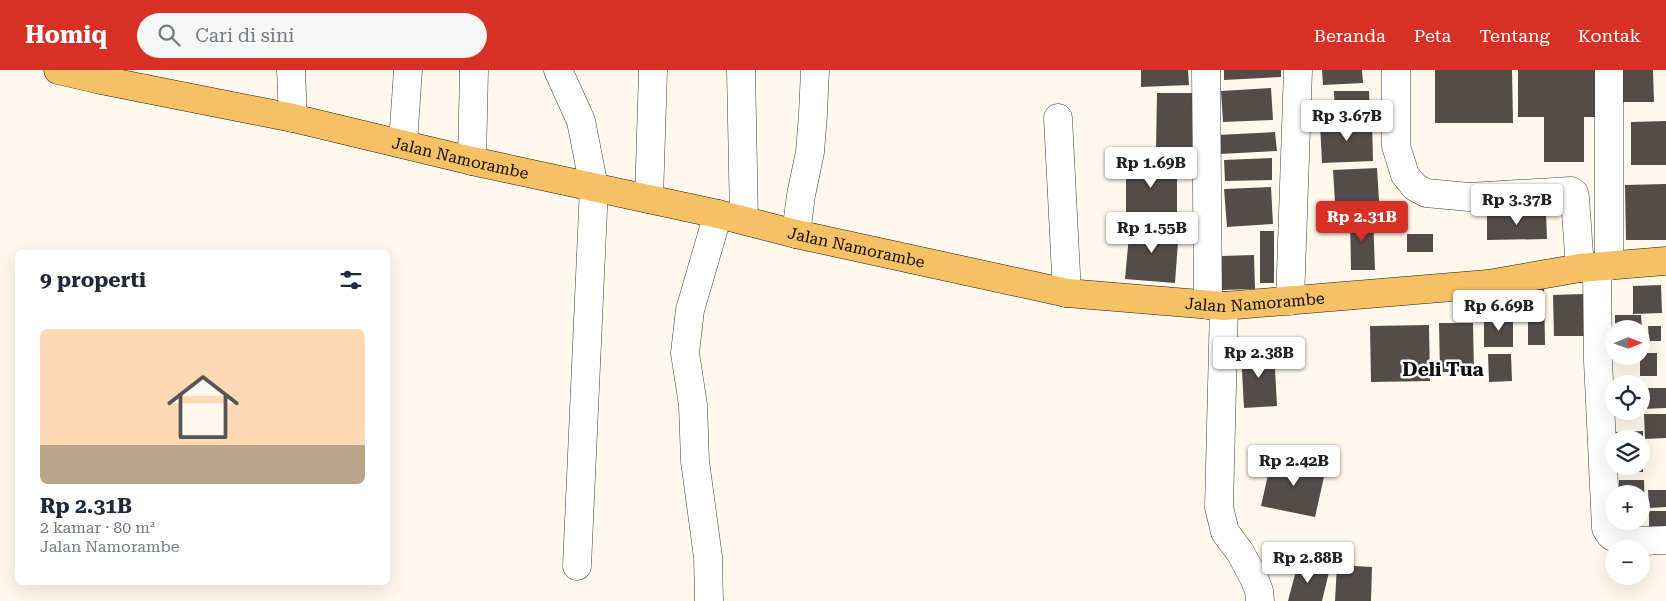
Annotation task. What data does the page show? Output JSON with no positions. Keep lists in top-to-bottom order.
{
  "streets": {
    "main road": ["Jalan Namorambe"]
  },
  "districts": ["Deli Tua"],
  "north": "right",
  "page": {
    "header": "Homiq",
    "search": "Cari di sini",
    "nav": [
      "Beranda",
      "Peta",
      "Tentang",
      "Kontak"
    ],
    "price": [
      "Rp 3.67B",
      "Rp 1.69B",
      "Rp 3.37B",
      "Rp 2.31B",
      "Rp 1.55B",
      "Rp 6.69B",
      "Rp 2.38B",
      "Rp 2.42B",
      "Rp 2.88B"
    ],
    "heading": "9 properti",
    "list": [
      {
        "name": "Rp 2.31B",
        "note": "2 kamar · 80 m² · Jalan Namorambe"
      }
    ],
    "map_buttons": ["+", "−"]
  }
}
